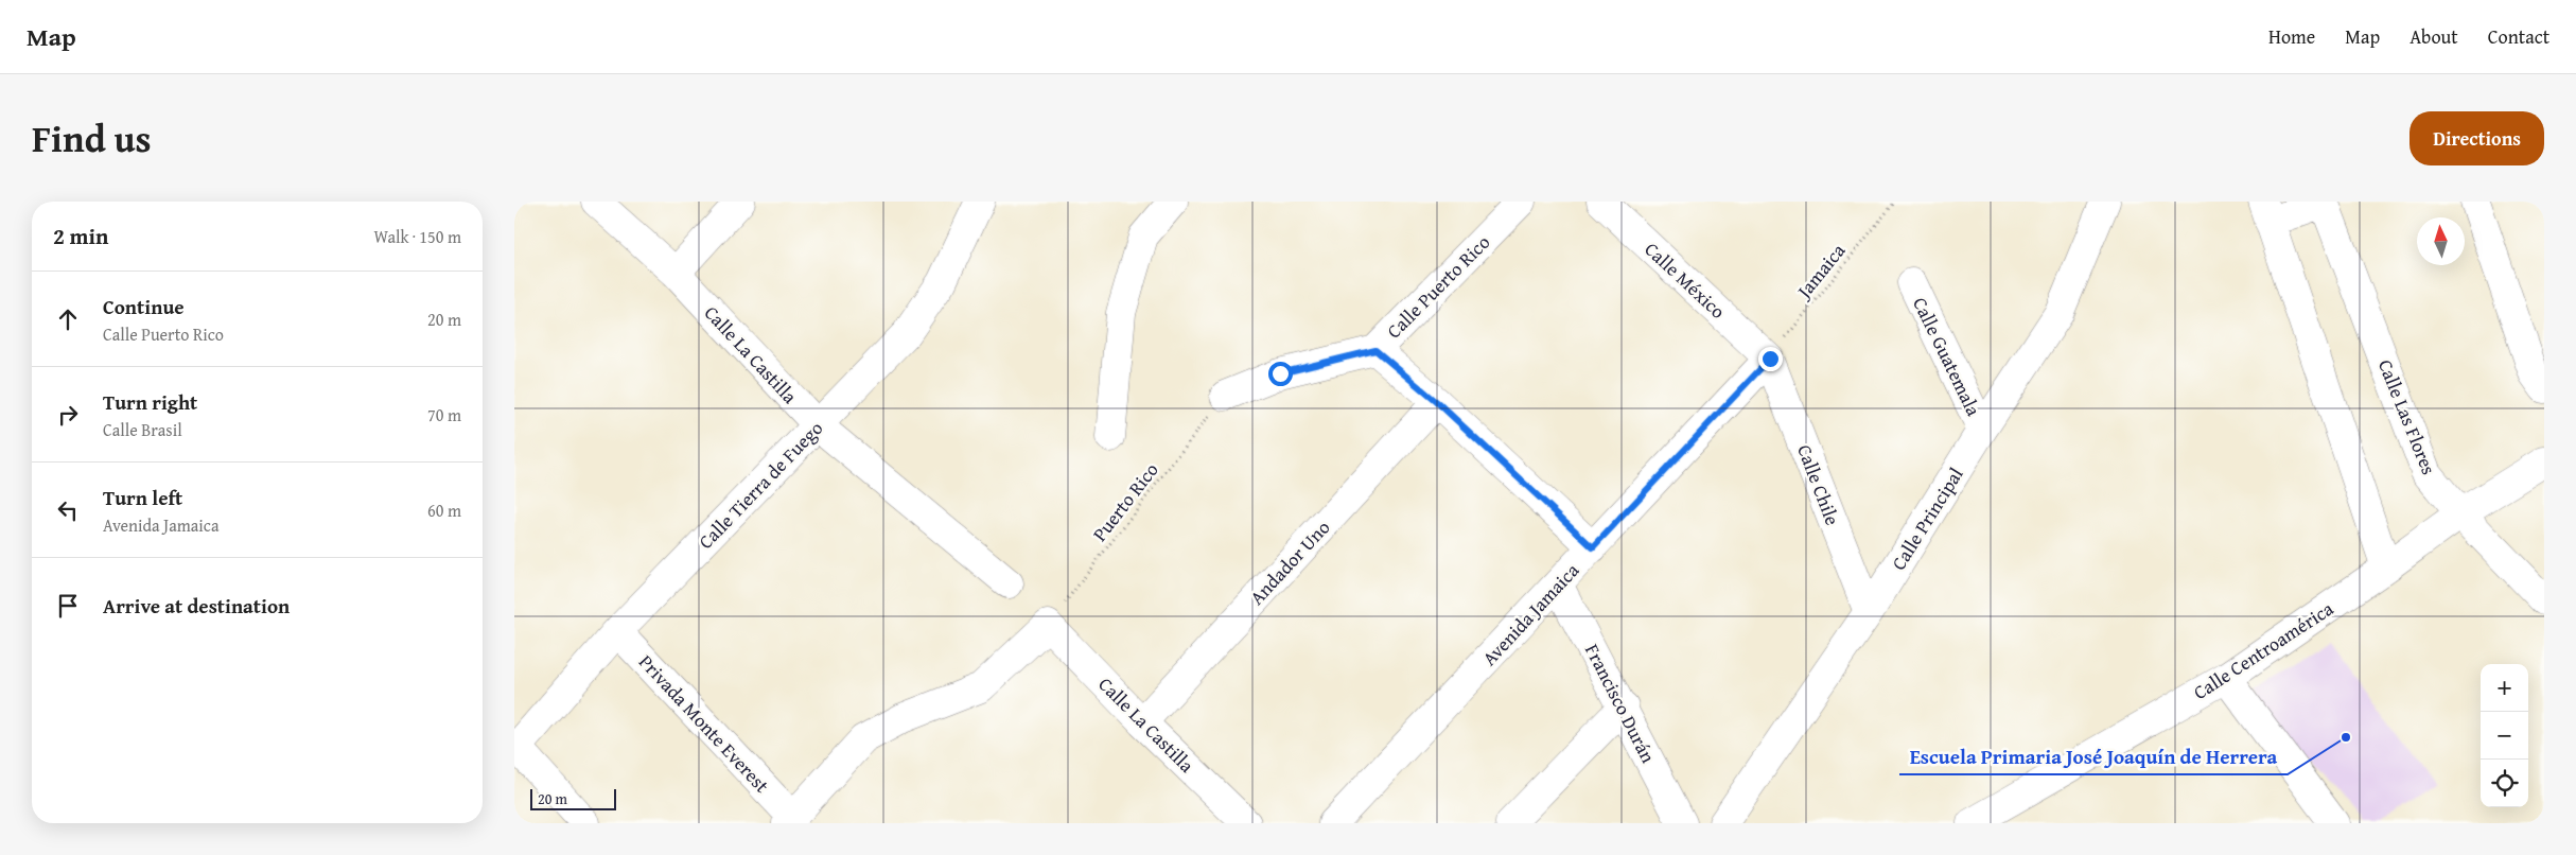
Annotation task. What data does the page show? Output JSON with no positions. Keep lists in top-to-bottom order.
{
  "streets": {
    "street": [
      "Calle México",
      "Calle Puerto Rico",
      "Calle La Castilla",
      "Calle Guatemala",
      "Calle Las Flores",
      "Calle Tierra de Fuego",
      "Calle Chile",
      "Calle Principal",
      "Andador Uno",
      "Avenida Jamaica",
      "Calle Centroamérica",
      "Francisco Durán",
      "Privada Monte Everest"
    ],
    "path": ["Jamaica", "Puerto Rico"]
  },
  "crossings": [
    ["Jamaica", "Calle México"],
    ["Jamaica", "Calle Chile"],
    ["Jamaica", "Avenida Jamaica"],
    ["Calle México", "Calle Chile"],
    ["Calle México", "Avenida Jamaica"],
    ["Calle Puerto Rico", "Puerto Rico"],
    ["Calle La Castilla", "Calle Tierra de Fuego"],
    ["Calle La Castilla", "Puerto Rico"],
    ["Calle La Castilla", "Andador Uno"],
    ["Calle Guatemala", "Calle Principal"],
    ["Calle Las Flores", "Calle Centroamérica"],
    ["Calle Tierra de Fuego", "Privada Monte Everest"],
    ["Calle Chile", "Calle Principal"],
    ["Calle Chile", "Avenida Jamaica"],
    ["Avenida Jamaica", "Francisco Durán"]
  ],
  "places": ["Escuela Primaria José Joaquín de Herrera"],
  "scale_bar": "20 m",
  "north": "top",
  "page": {
    "header": "Map",
    "nav": [
      "Home",
      "Map",
      "About",
      "Contact"
    ],
    "title": "Find us",
    "buttons": "Directions",
    "heading": ["2 min", "Walk · 150 m"],
    "list": [
      ["Continue", "Calle Puerto Rico", "20 m"],
      ["Turn right", "Calle Brasil", "70 m"],
      ["Turn left", "Avenida Jamaica", "60 m"],
      "Arrive at destination"
    ],
    "map_buttons": ["+", "−"],
    "scale": "20 m"
  }
}
